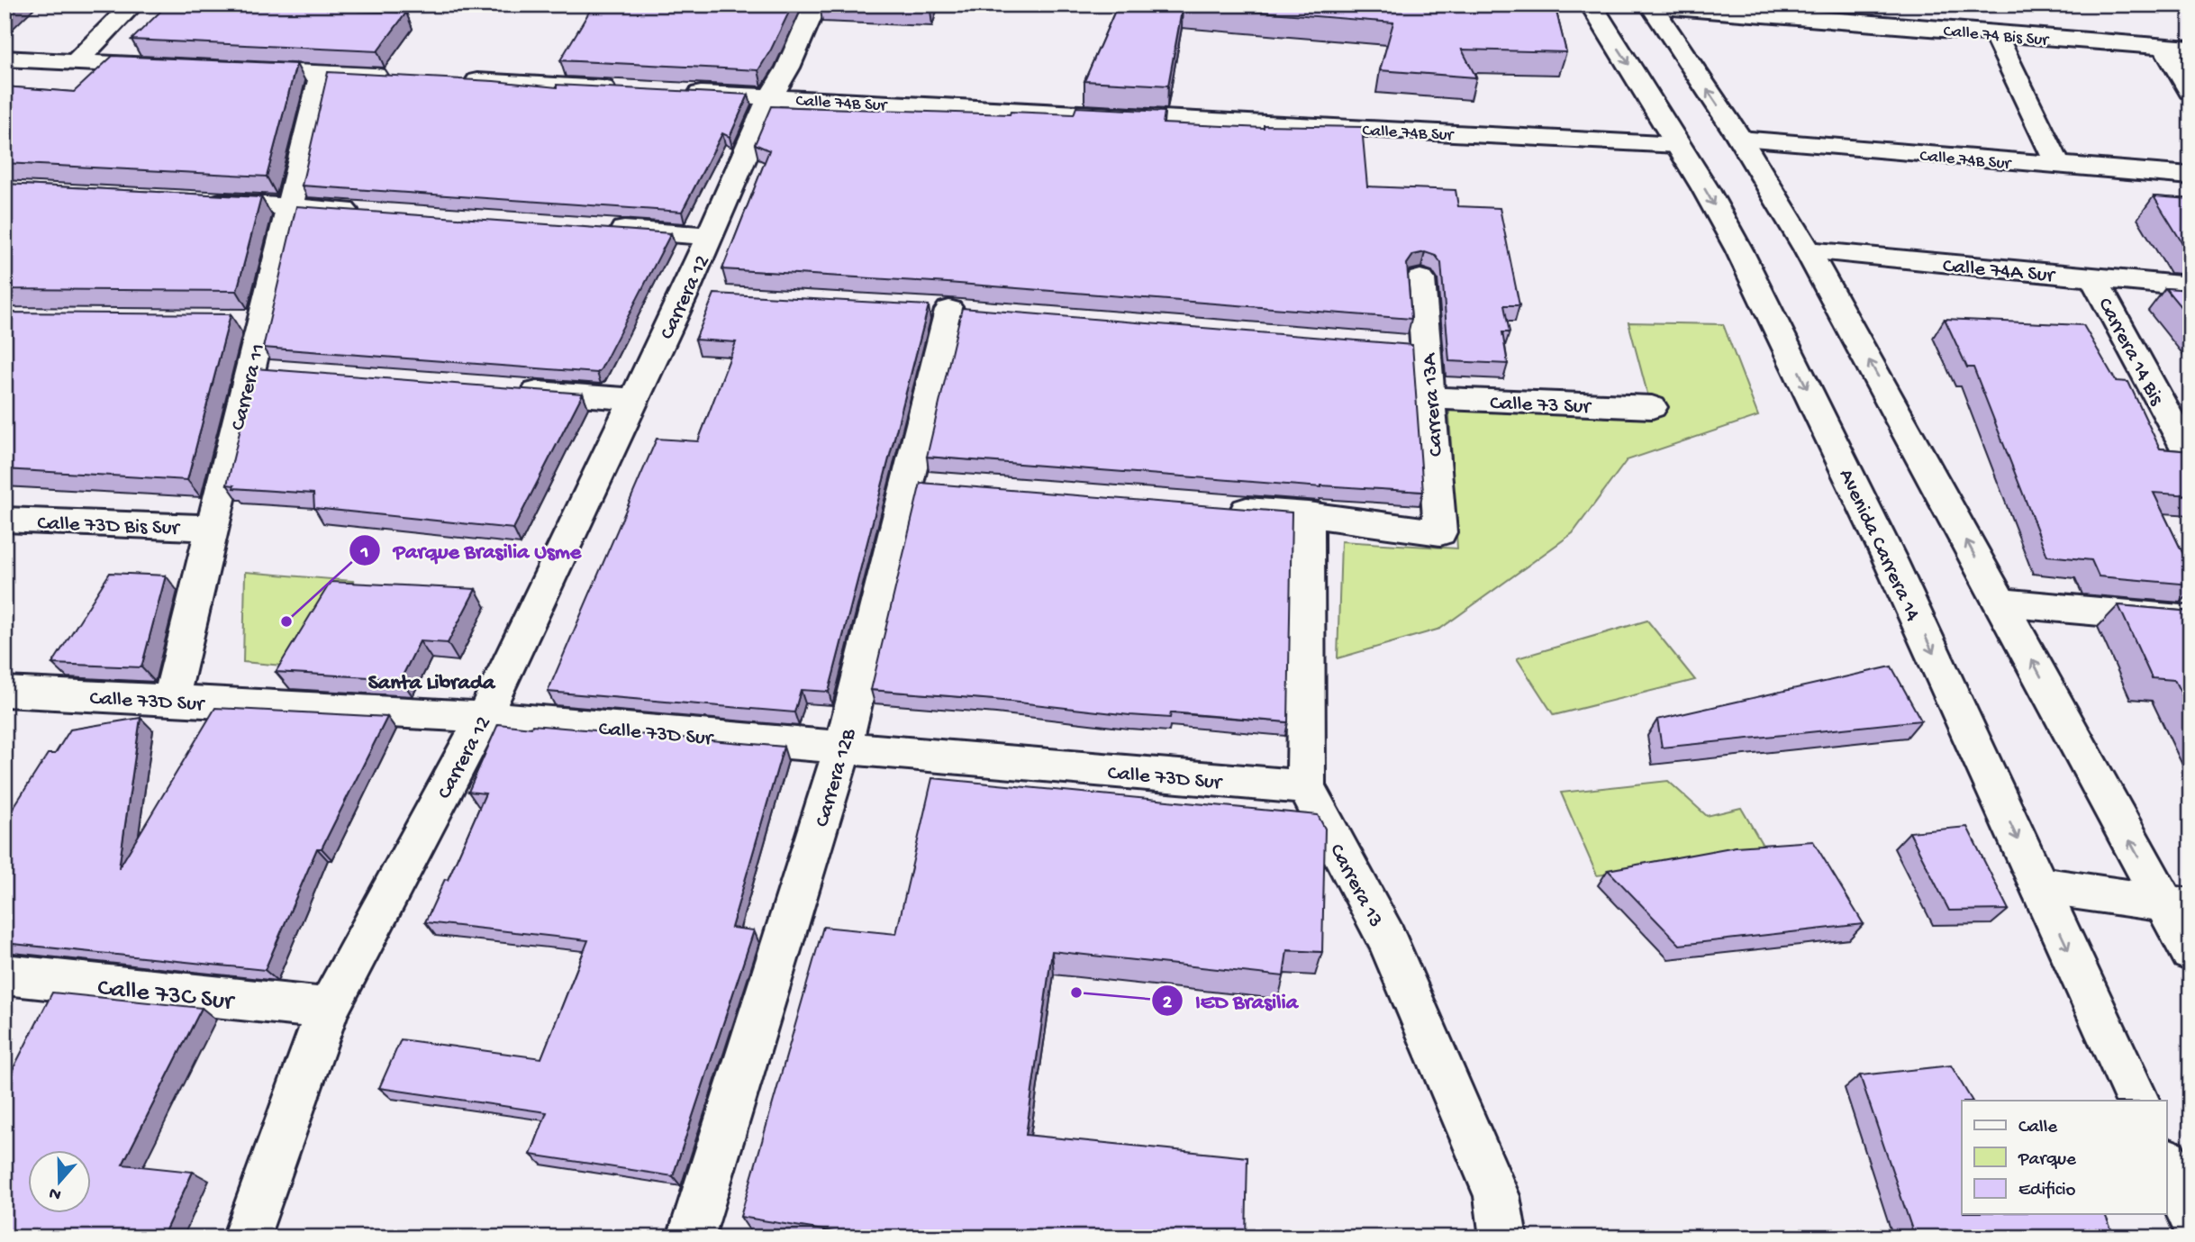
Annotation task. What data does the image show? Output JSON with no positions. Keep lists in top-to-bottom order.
{
  "streets": {
    "street": [
      "Calle 74 Bis Sur",
      "Calle 74B Sur",
      "Calle 74A Sur",
      "Carrera 12",
      "Carrera 14 Bis",
      "Carrera 11",
      "Calle 73 Sur",
      "Carrera 13A",
      "Calle 73D Bis Sur",
      "Avenida Carrera 14",
      "Calle 73D Sur",
      "Carrera 12B",
      "Carrera 13",
      "Calle 73C Sur"
    ]
  },
  "crossings": [
    ["Calle 74B Sur", "Carrera 12"],
    ["Calle 74B Sur", "Avenida Carrera 14"],
    ["Calle 74A Sur", "Carrera 14 Bis"],
    ["Carrera 12", "Calle 73D Sur"],
    ["Carrera 12", "Calle 73C Sur"],
    ["Carrera 11", "Calle 73D Bis Sur"],
    ["Carrera 11", "Calle 73D Sur"],
    ["Calle 73 Sur", "Carrera 13A"],
    ["Carrera 13A", "Carrera 13"],
    ["Calle 73D Sur", "Carrera 12B"],
    ["Calle 73D Sur", "Carrera 13"]
  ],
  "districts": ["Santa Librada"],
  "places": ["Parque Brasilia Usme", "IED Brasilia"],
  "legend": ["Calle", "Parque", "Edificio"],
  "north": "bottom"
}
